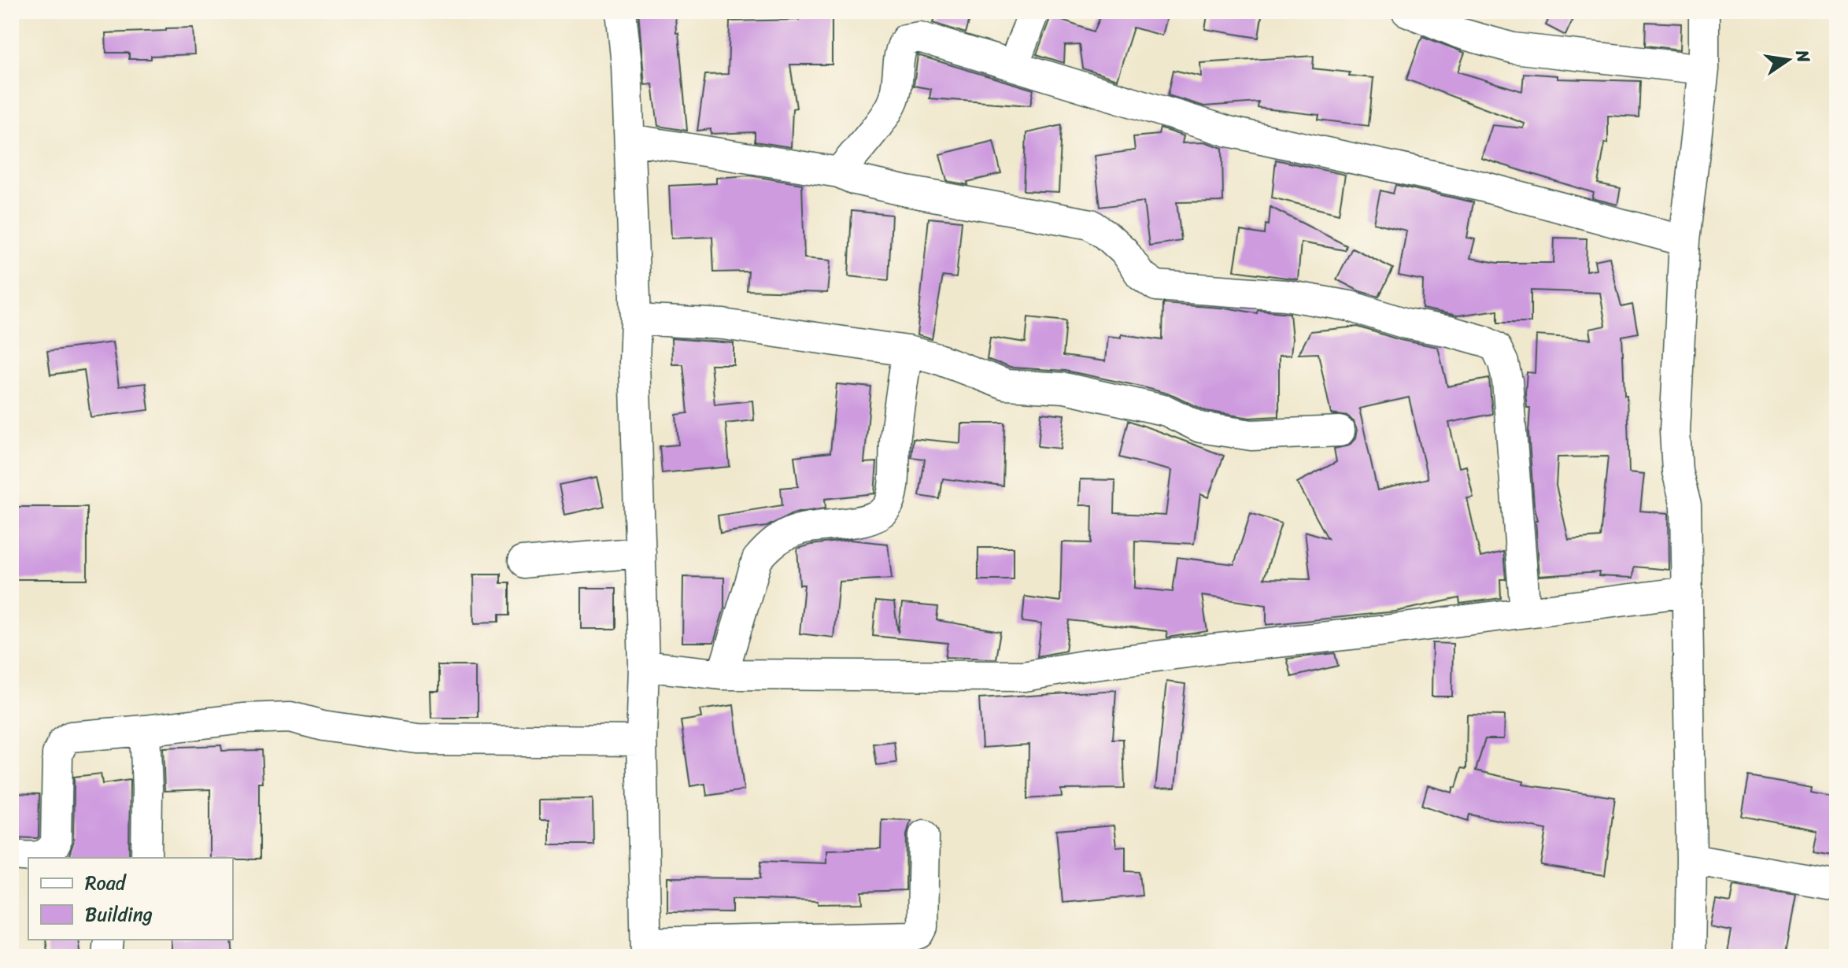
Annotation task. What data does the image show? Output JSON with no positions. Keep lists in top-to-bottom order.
{
  "legend": ["Road", "Building"],
  "north": "right"
}
